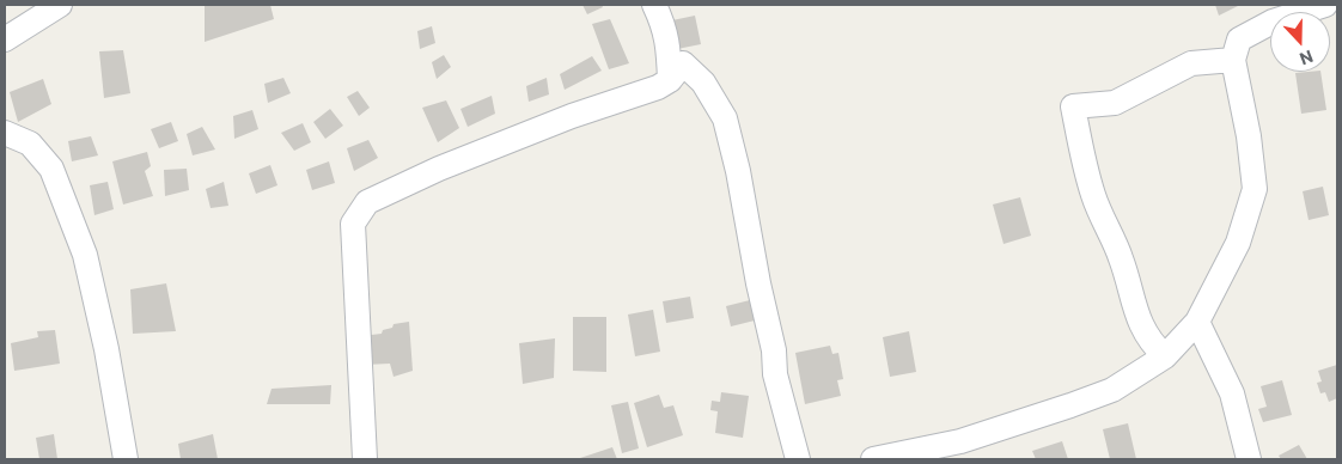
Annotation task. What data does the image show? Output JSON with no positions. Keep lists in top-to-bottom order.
{
  "north": "bottom"
}
